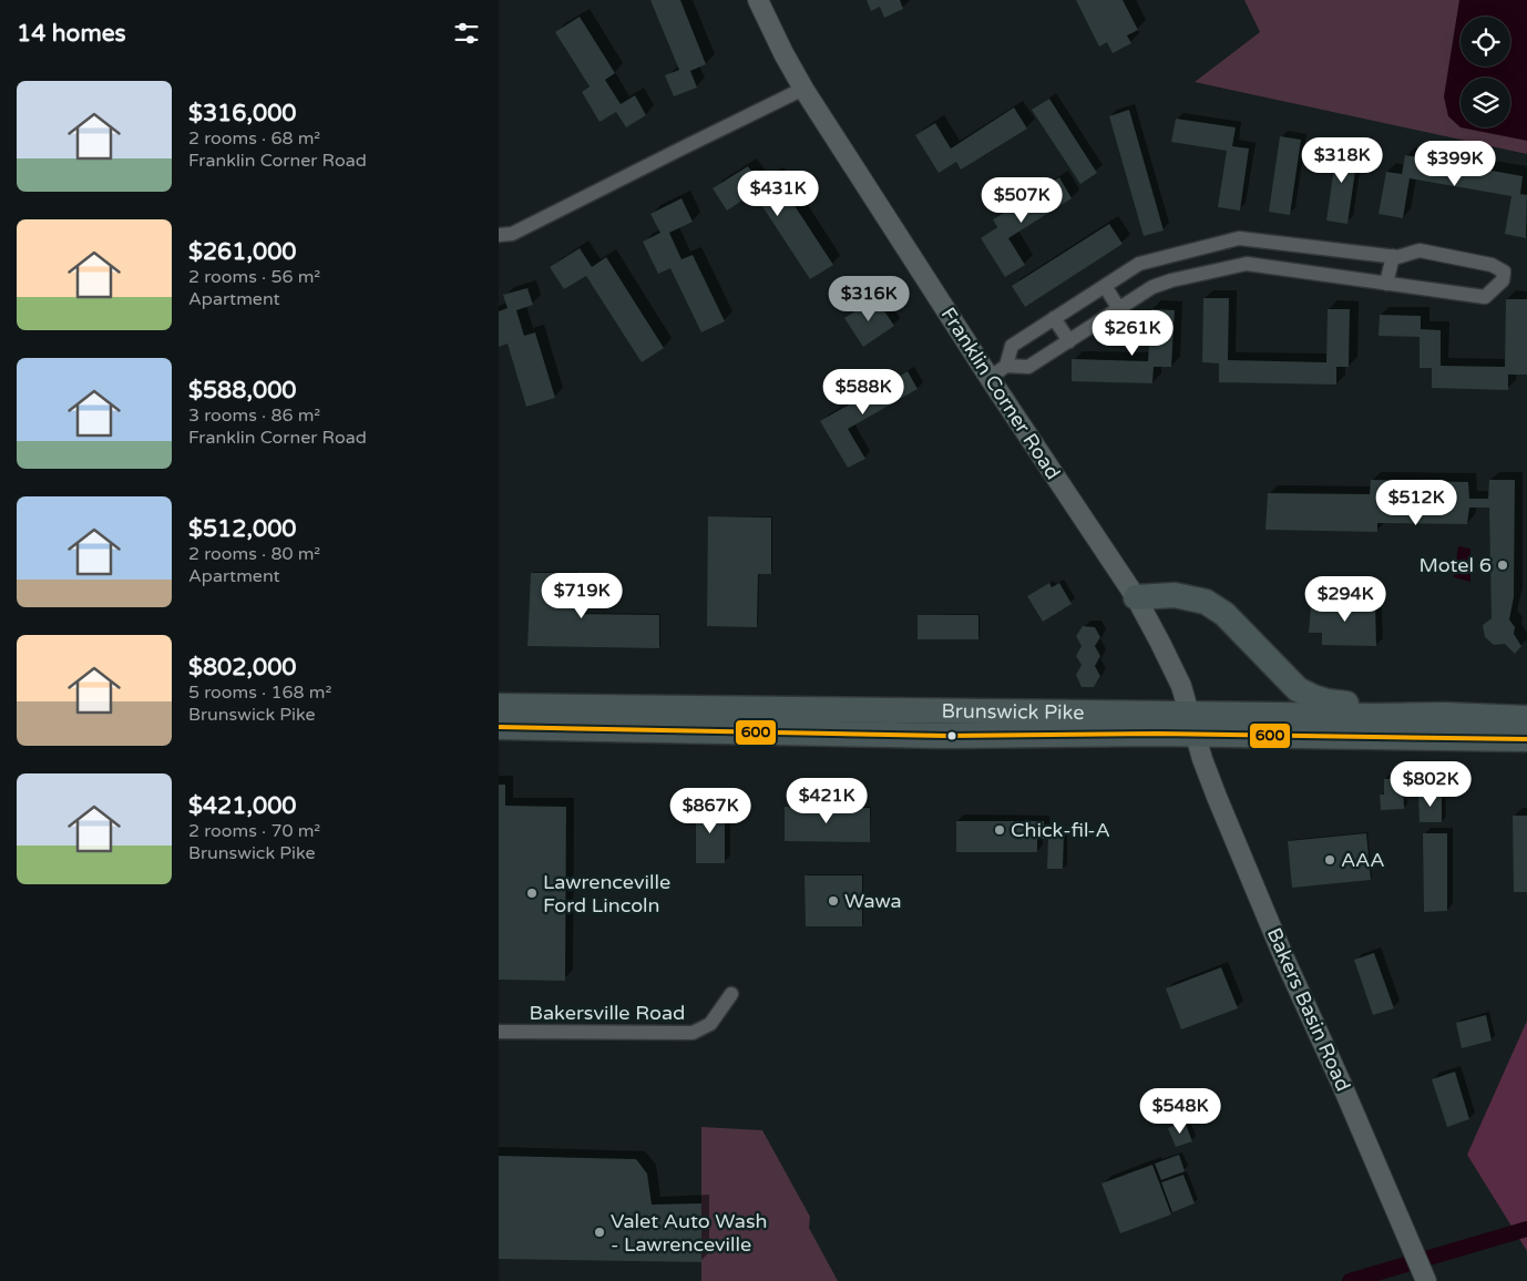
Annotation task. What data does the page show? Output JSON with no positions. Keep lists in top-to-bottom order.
{
  "streets": {
    "highway": ["Brunswick Pike"],
    "main road": ["Franklin Corner Road", "Bakers Basin Road"],
    "street": ["Bakersville Road"]
  },
  "crossings": [
    ["Franklin Corner Road", "Brunswick Pike"],
    ["Franklin Corner Road", "Bakers Basin Road"],
    ["Brunswick Pike", "Bakers Basin Road"]
  ],
  "places": [
    "Motel 6",
    "Chick-fil-A",
    "AAA",
    "Lawrenceville Ford Lincoln",
    "Wawa",
    "Valet Auto Wash - Lawrenceville"
  ],
  "lines": ["transit line 600"],
  "page": {
    "heading": "14 homes",
    "list": [
      {
        "name": "$316,000",
        "note": "2 rooms · 68 m² · Franklin Corner Road"
      },
      {
        "name": "$261,000",
        "note": "2 rooms · 56 m² · Apartment"
      },
      {
        "name": "$588,000",
        "note": "3 rooms · 86 m² · Franklin Corner Road"
      },
      {
        "name": "$512,000",
        "note": "2 rooms · 80 m² · Apartment"
      },
      {
        "name": "$802,000",
        "note": "5 rooms · 168 m² · Brunswick Pike"
      },
      {
        "name": "$421,000",
        "note": "2 rooms · 70 m² · Brunswick Pike"
      }
    ],
    "price": [
      "$318K",
      "$399K",
      "$431K",
      "$507K",
      "$316K",
      "$261K",
      "$588K",
      "$512K",
      "$719K",
      "$294K",
      "$802K",
      "$421K",
      "$867K",
      "$548K"
    ]
  }
}
